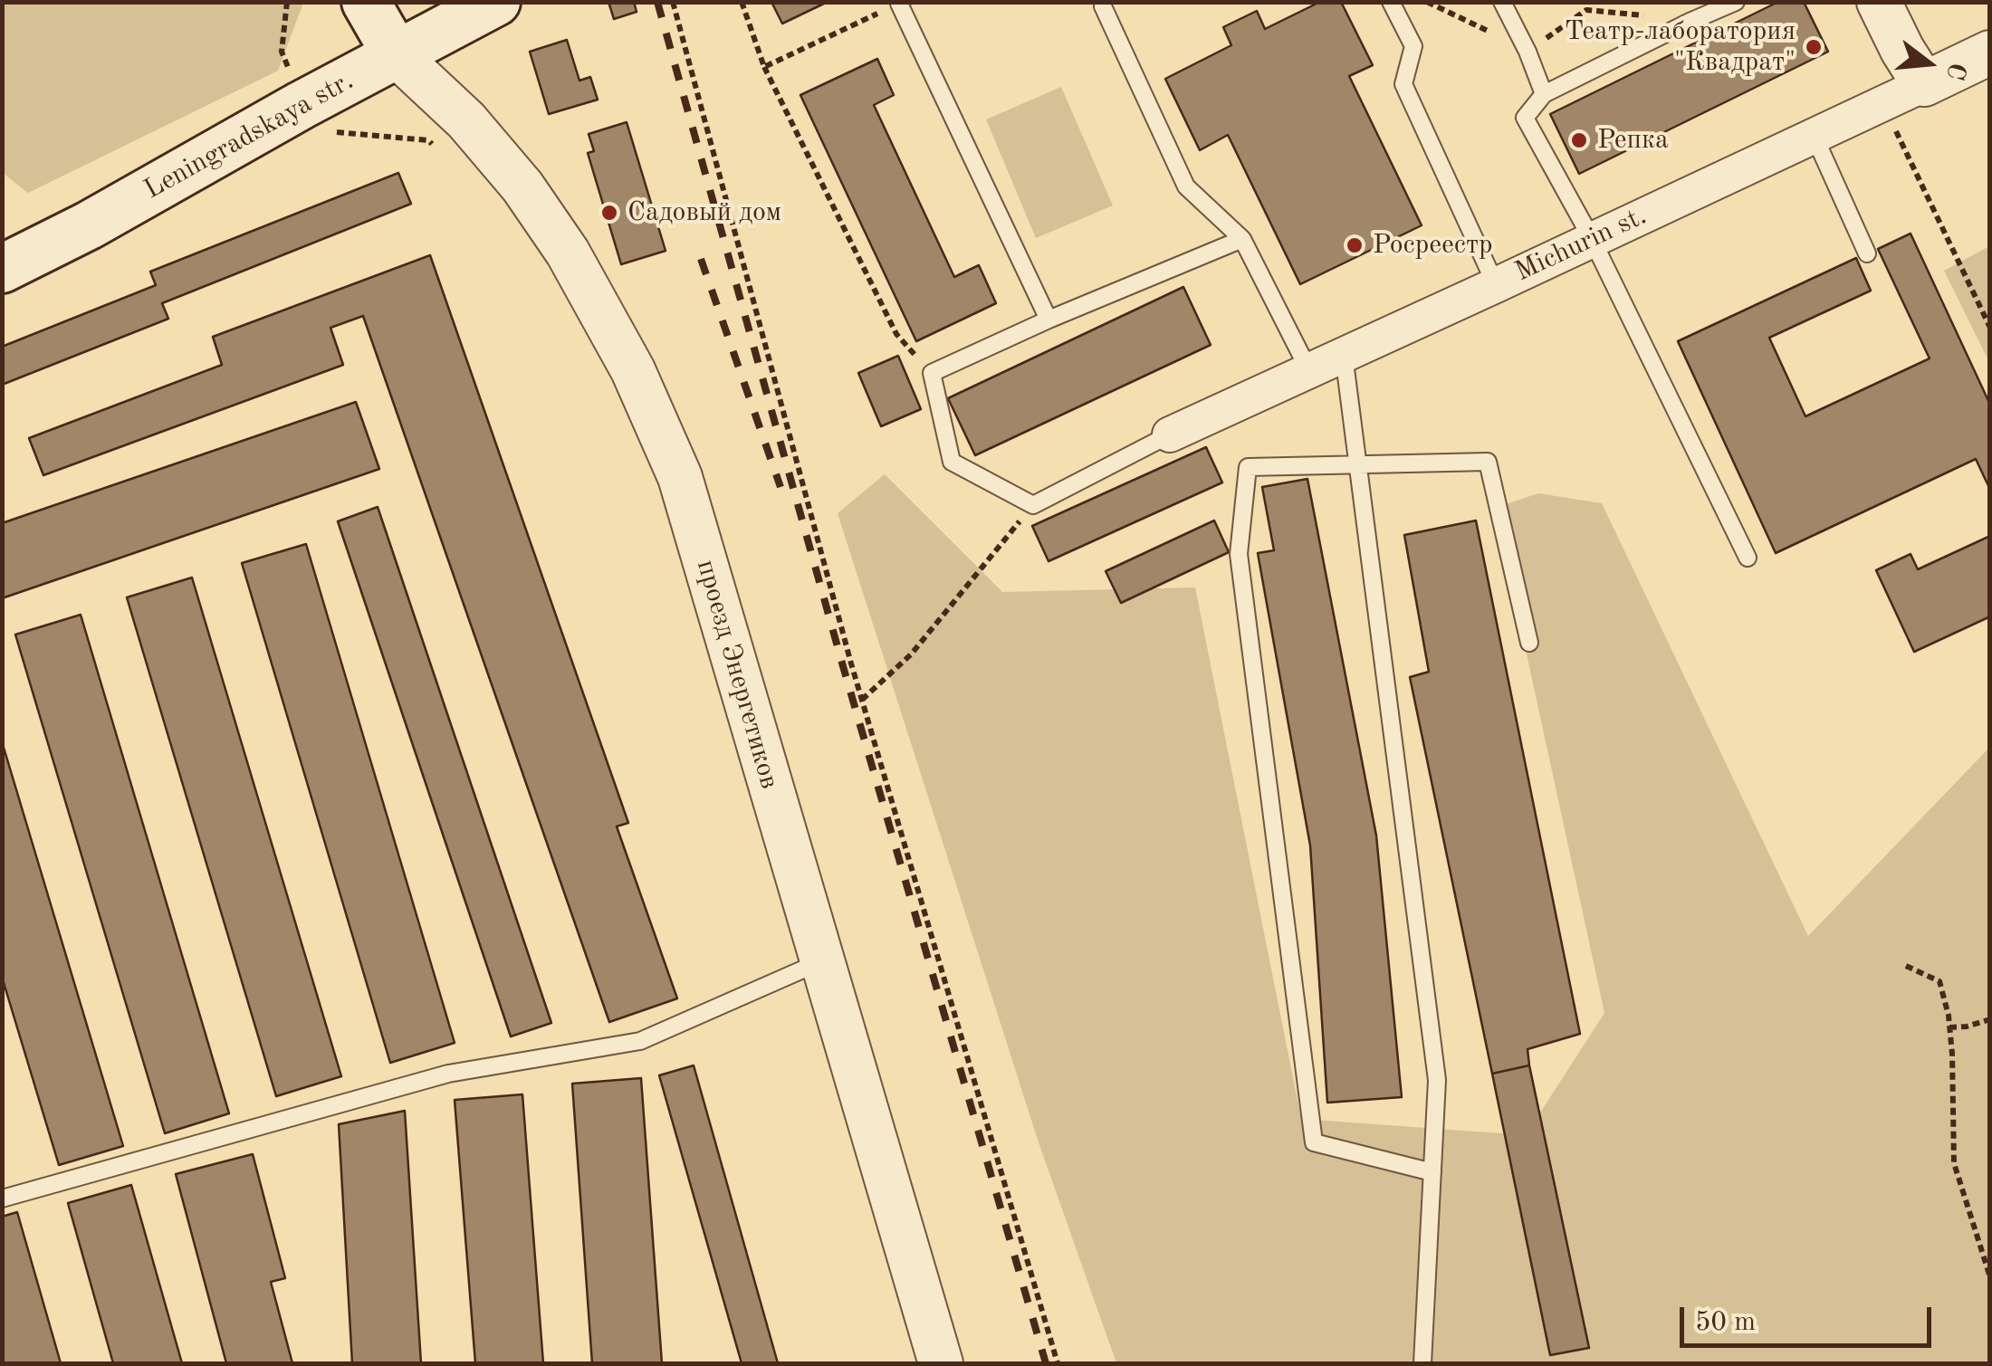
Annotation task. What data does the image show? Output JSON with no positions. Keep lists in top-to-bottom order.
{
  "streets": {
    "main road": ["Leningradskaya str."],
    "street": ["Michurin st.", "проезд Энергетиков"]
  },
  "crossings": [
    ["Leningradskaya str.", "проезд Энергетиков"]
  ],
  "places": [
    "Театр-лаборатория \"Квадрат\"",
    "Репка",
    "Садовый дом",
    "Росреестр"
  ],
  "scale_bar": "50 m",
  "north": "right"
}
